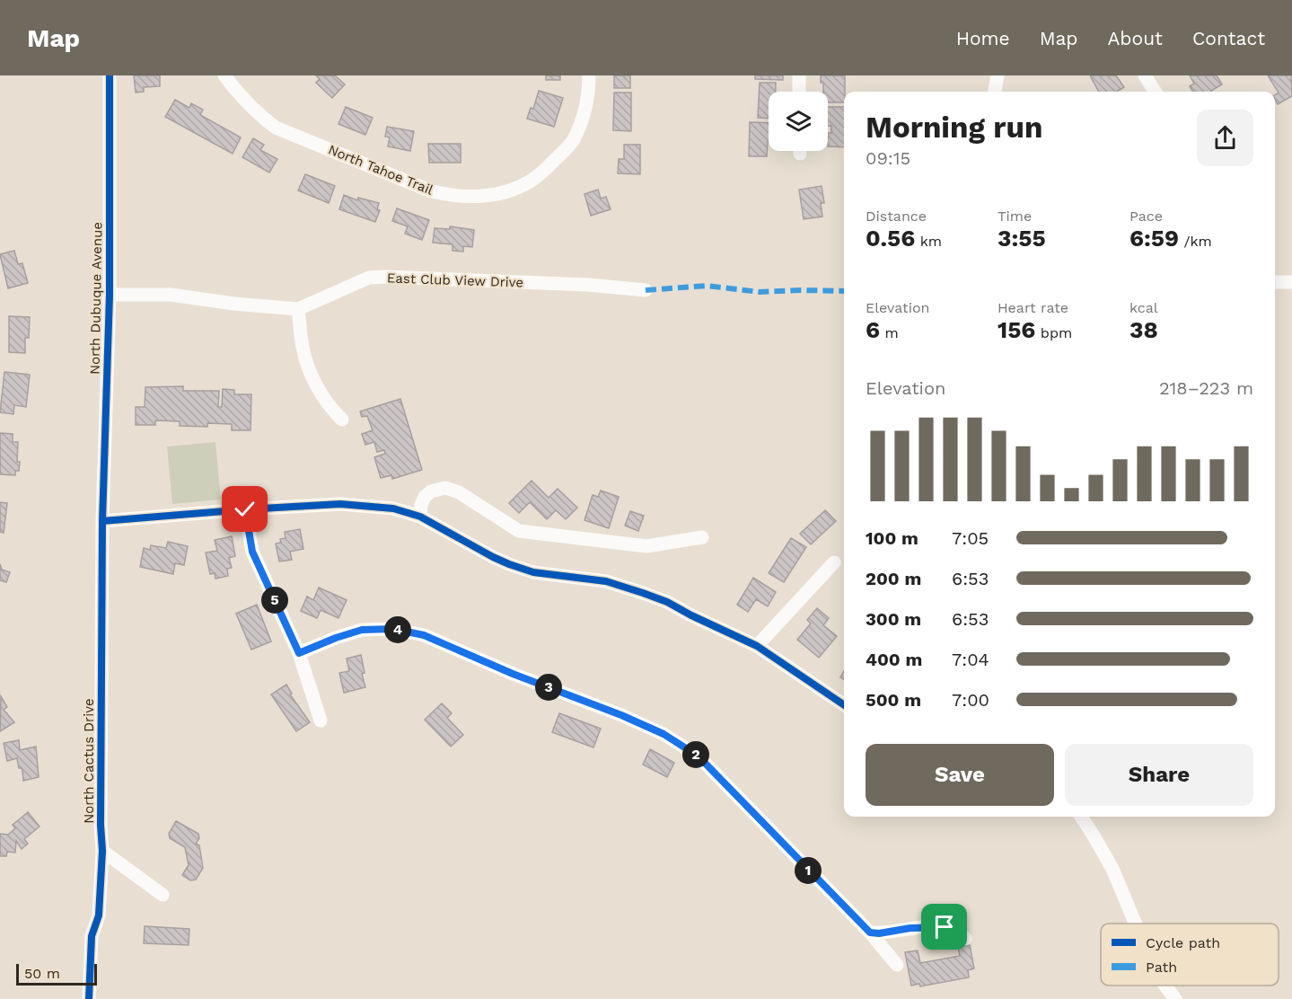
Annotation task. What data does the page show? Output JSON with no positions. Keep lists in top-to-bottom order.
{
  "streets": {
    "street": [
      "North Tahoe Trail",
      "East Club View Drive",
      "North Dubuque Avenue",
      "North Cactus Drive"
    ]
  },
  "crossings": [
    ["East Club View Drive", "North Dubuque Avenue"],
    ["North Dubuque Avenue", "North Cactus Drive"]
  ],
  "legend": ["Cycle path", "Path"],
  "scale_bar": "50 m",
  "page": {
    "header": "Map",
    "nav": [
      "Home",
      "Map",
      "About",
      "Contact"
    ],
    "heading": ["Morning run", "09:15"],
    "stats": [
      ["Distance", "0.56 km"],
      ["Time", "3:55"],
      ["Pace", "6:59 /km"],
      ["Elevation", "6 m"],
      ["Heart rate", "156 bpm"],
      ["kcal", "38"]
    ],
    "chart": ["Elevation", "218–223 m"],
    "list": [
      {
        "name": "100 m",
        "note": "7:05"
      },
      {
        "name": "200 m",
        "note": "6:53"
      },
      {
        "name": "300 m",
        "note": "6:53"
      },
      {
        "name": "400 m",
        "note": "7:04"
      },
      {
        "name": "500 m",
        "note": "7:00"
      }
    ],
    "pins": [
      "5",
      "4",
      "3",
      "2",
      "1"
    ],
    "buttons": ["Save", "Share"],
    "scale": "50 m"
  }
}
